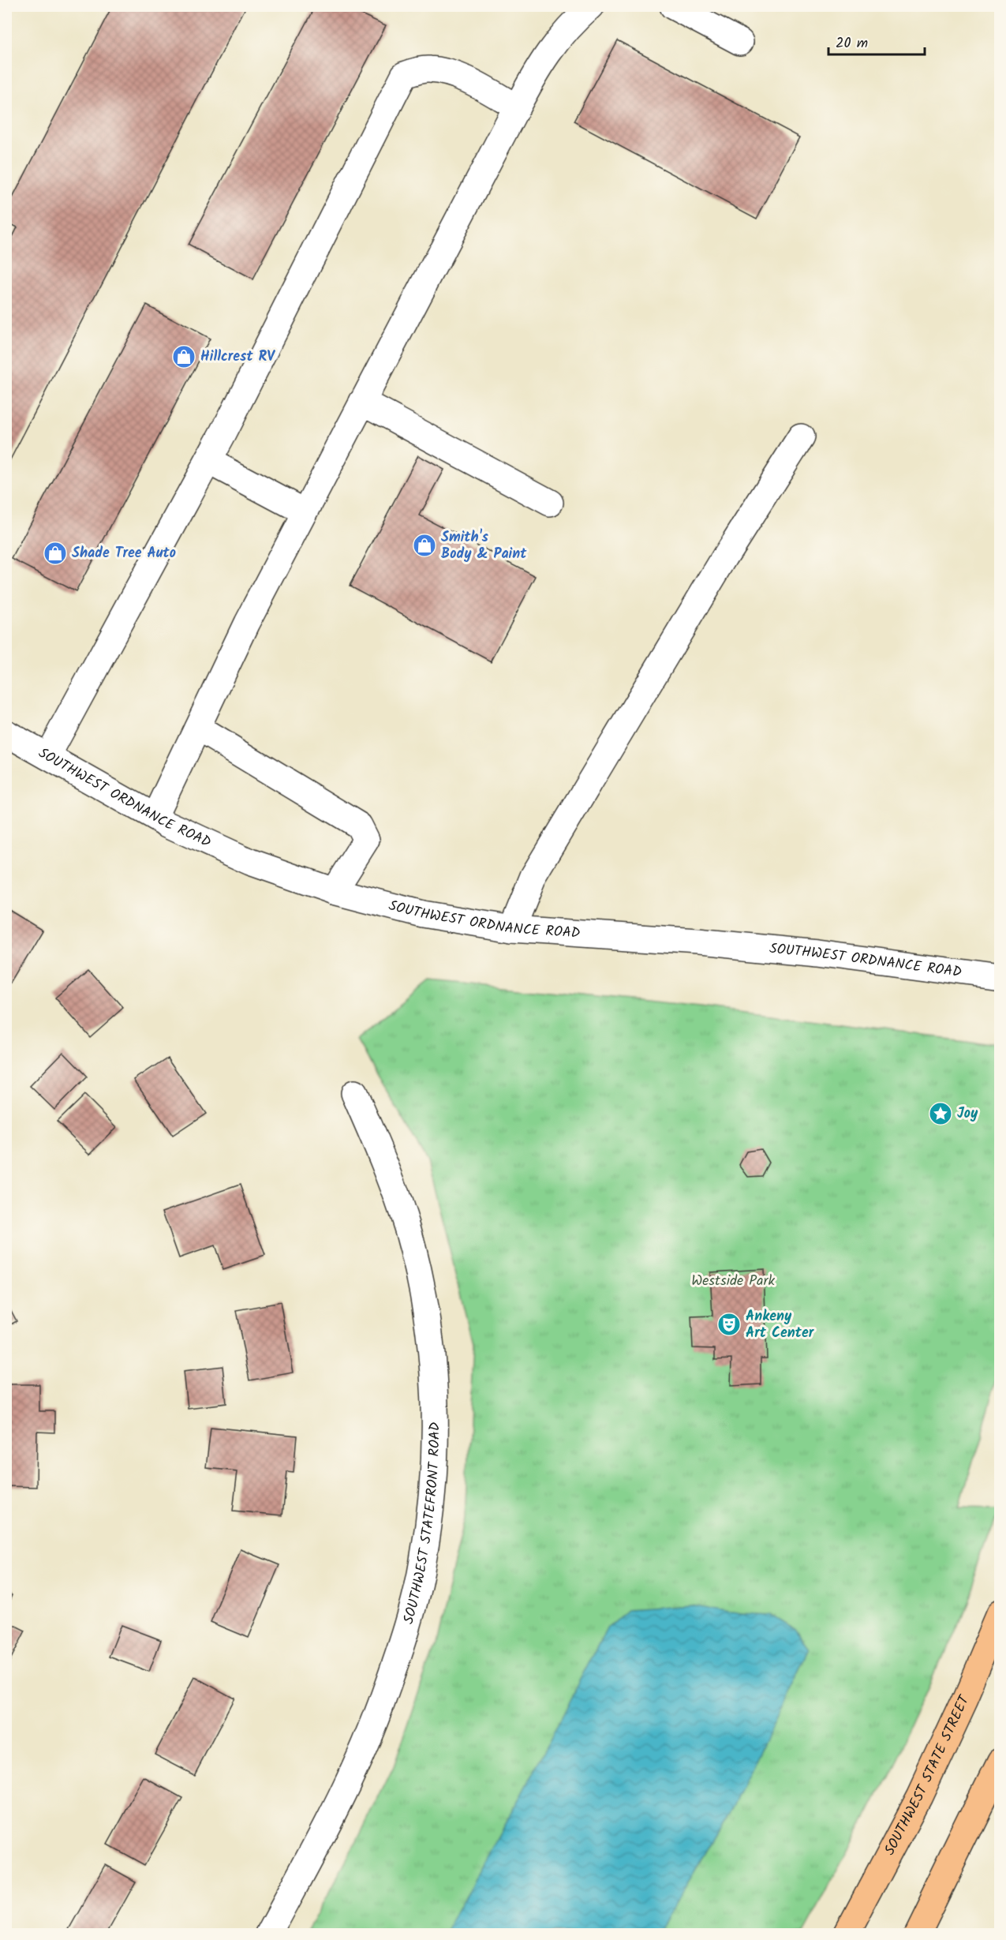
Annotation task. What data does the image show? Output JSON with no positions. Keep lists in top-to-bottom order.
{
  "streets": {
    "main road": ["SOUTHWEST STATE STREET"],
    "street": ["SOUTHWEST ORDNANCE ROAD", "SOUTHWEST STATEFRONT ROAD"]
  },
  "parks": ["Westside Park"],
  "places": {
    "shop": ["Hillcrest RV", "Smith's Body & Paint", "Shade Tree Auto"],
    "place": ["Joy"],
    "theatre": ["Ankeny Art Center"]
  },
  "scale_bar": "20 m"
}
